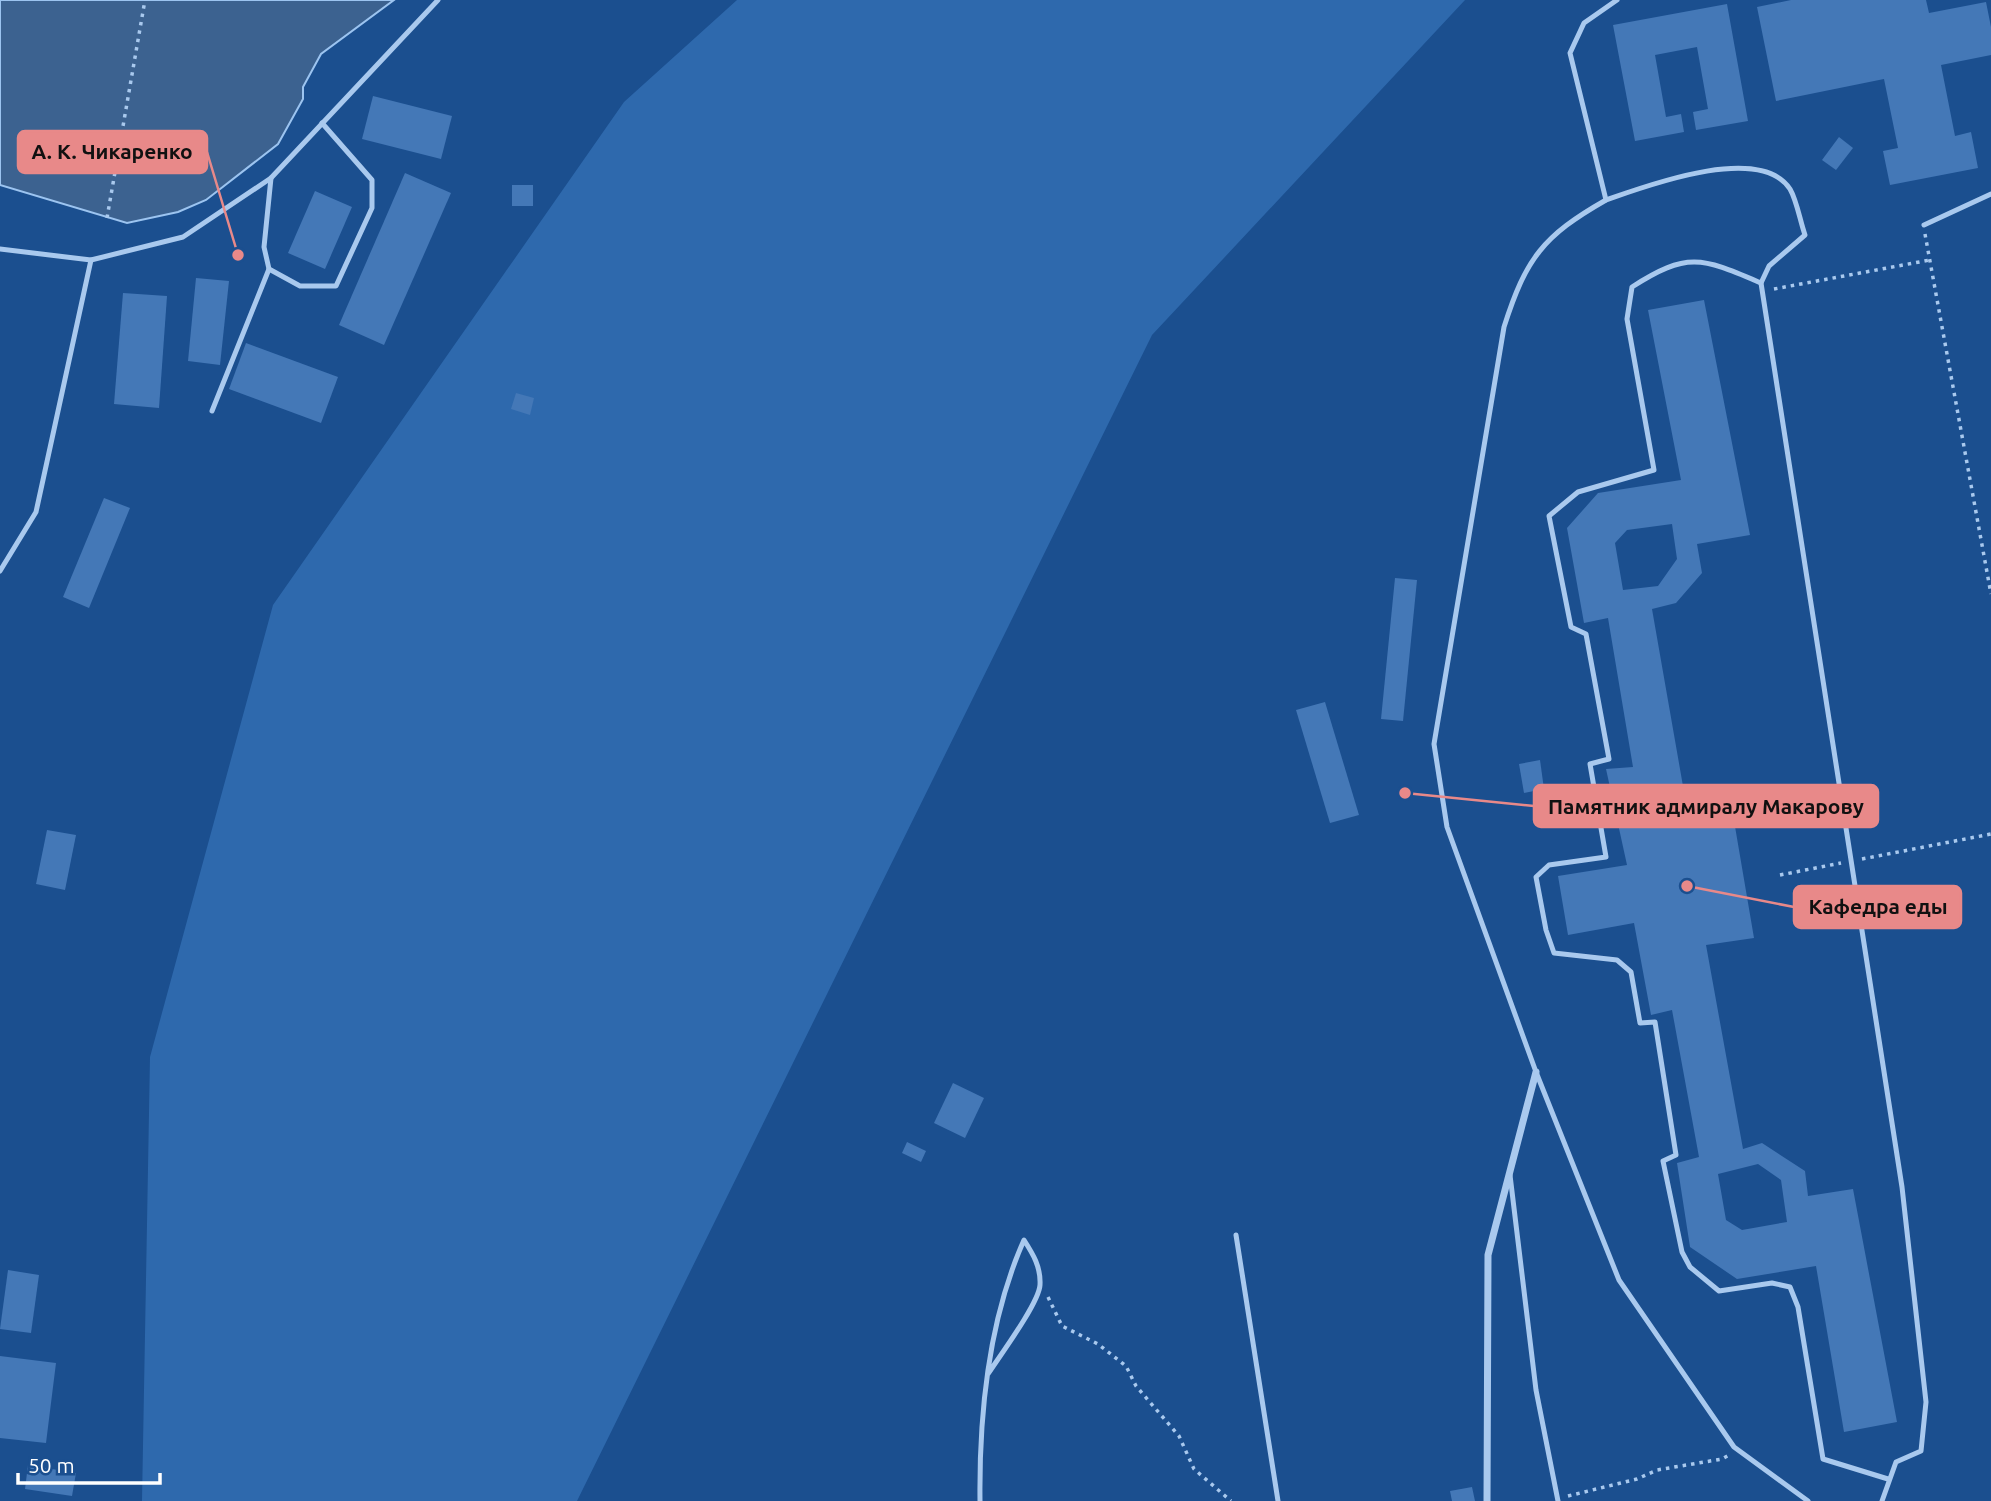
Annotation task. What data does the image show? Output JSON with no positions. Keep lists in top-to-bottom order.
{
  "places": ["А. К. Чикаренко", "Памятник адмиралу Макарову", "Кафедра еды"],
  "scale_bar": "50 m"
}
